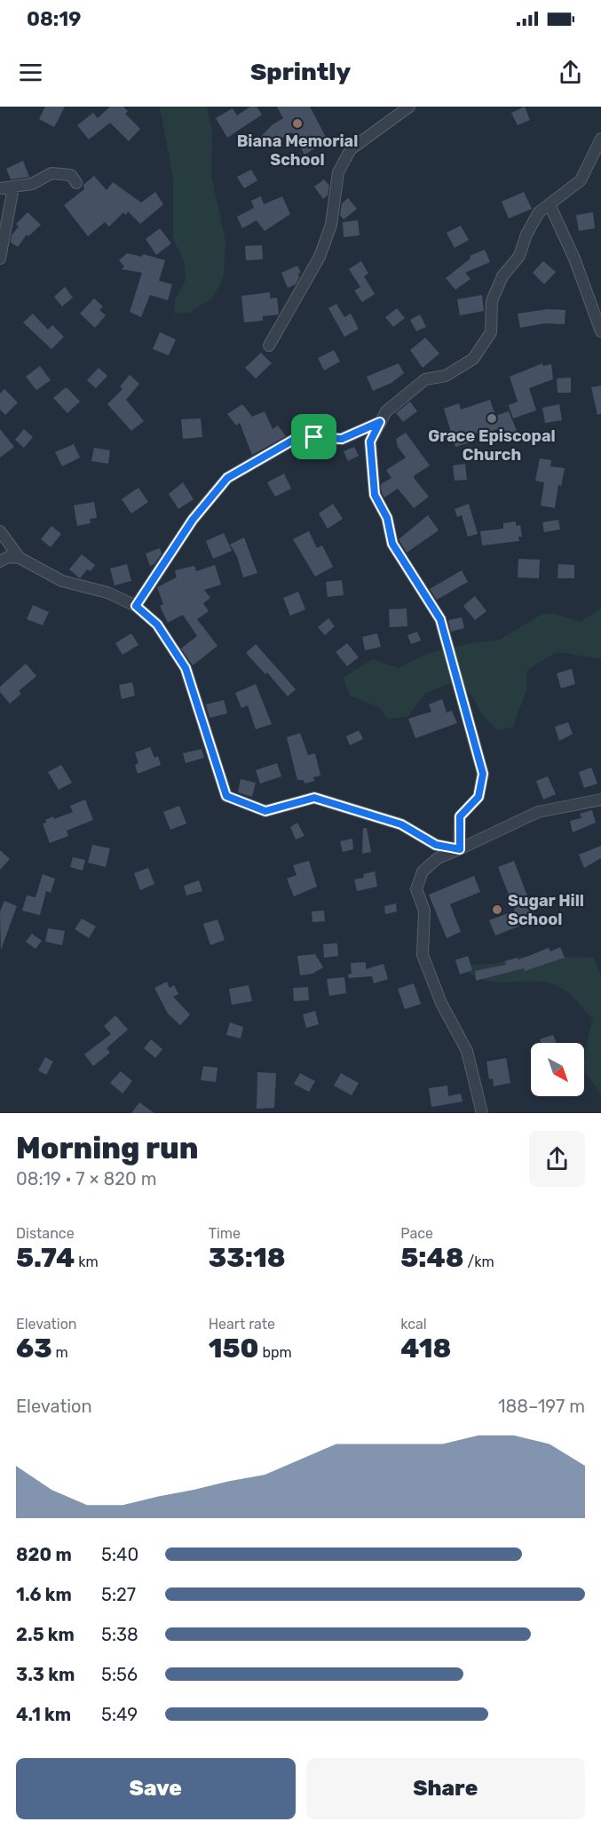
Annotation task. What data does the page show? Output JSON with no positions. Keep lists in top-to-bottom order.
{
  "places": ["Biana Memorial School", "Grace Episcopal Church", "Sugar Hill School"],
  "north": "bottom right",
  "page": {
    "status": "08:19",
    "header": "Sprintly",
    "heading": ["Morning run", "08:19 · 7 × 820 m"],
    "stats": [
      ["Distance", "5.74 km"],
      ["Time", "33:18"],
      ["Pace", "5:48 /km"],
      ["Elevation", "63 m"],
      ["Heart rate", "150 bpm"],
      ["kcal", "418"]
    ],
    "chart": ["Elevation", "188–197 m"],
    "list": [
      {
        "name": "820 m",
        "note": "5:40"
      },
      {
        "name": "1.6 km",
        "note": "5:27"
      },
      {
        "name": "2.5 km",
        "note": "5:38"
      },
      {
        "name": "3.3 km",
        "note": "5:56"
      },
      {
        "name": "4.1 km",
        "note": "5:49"
      }
    ],
    "buttons": ["Save", "Share"]
  }
}
